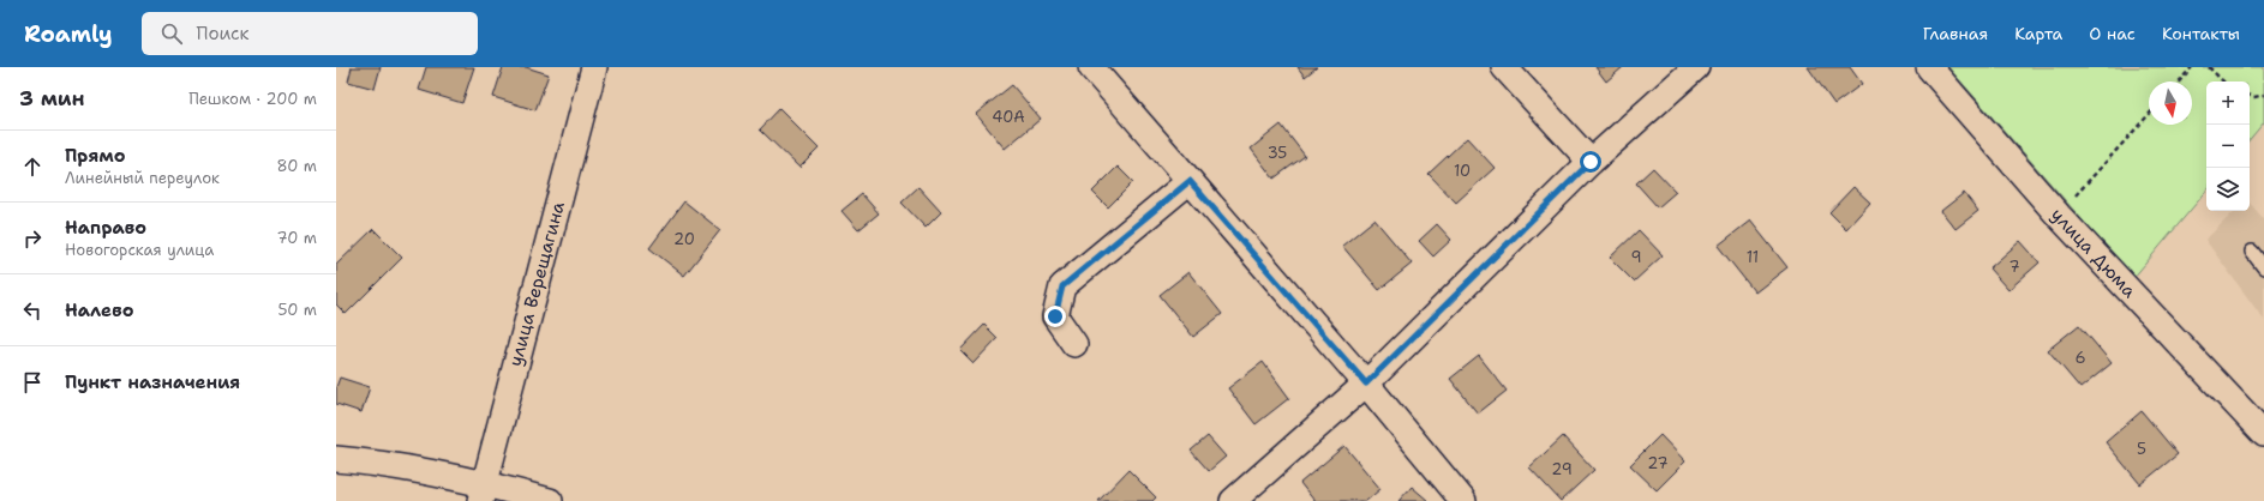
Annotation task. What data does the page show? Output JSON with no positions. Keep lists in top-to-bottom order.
{
  "streets": {
    "street": ["улица Дюма", "улица Верещагина"]
  },
  "house_numbers": [
    "40А",
    "35",
    "10",
    "20",
    "9",
    "11",
    "7",
    "6",
    "5",
    "27",
    "29"
  ],
  "north": "bottom",
  "page": {
    "header": "Roamly",
    "search": "Поиск",
    "nav": [
      "Главная",
      "Карта",
      "О нас",
      "Контакты"
    ],
    "heading": ["3 мин", "Пешком · 200 m"],
    "map_buttons": ["+", "−"],
    "list": [
      ["Прямо", "Линейный переулок", "80 m"],
      ["Направо", "Новогорская улица", "70 m"],
      ["Налево", "50 m"],
      "Пункт назначения"
    ]
  }
}
